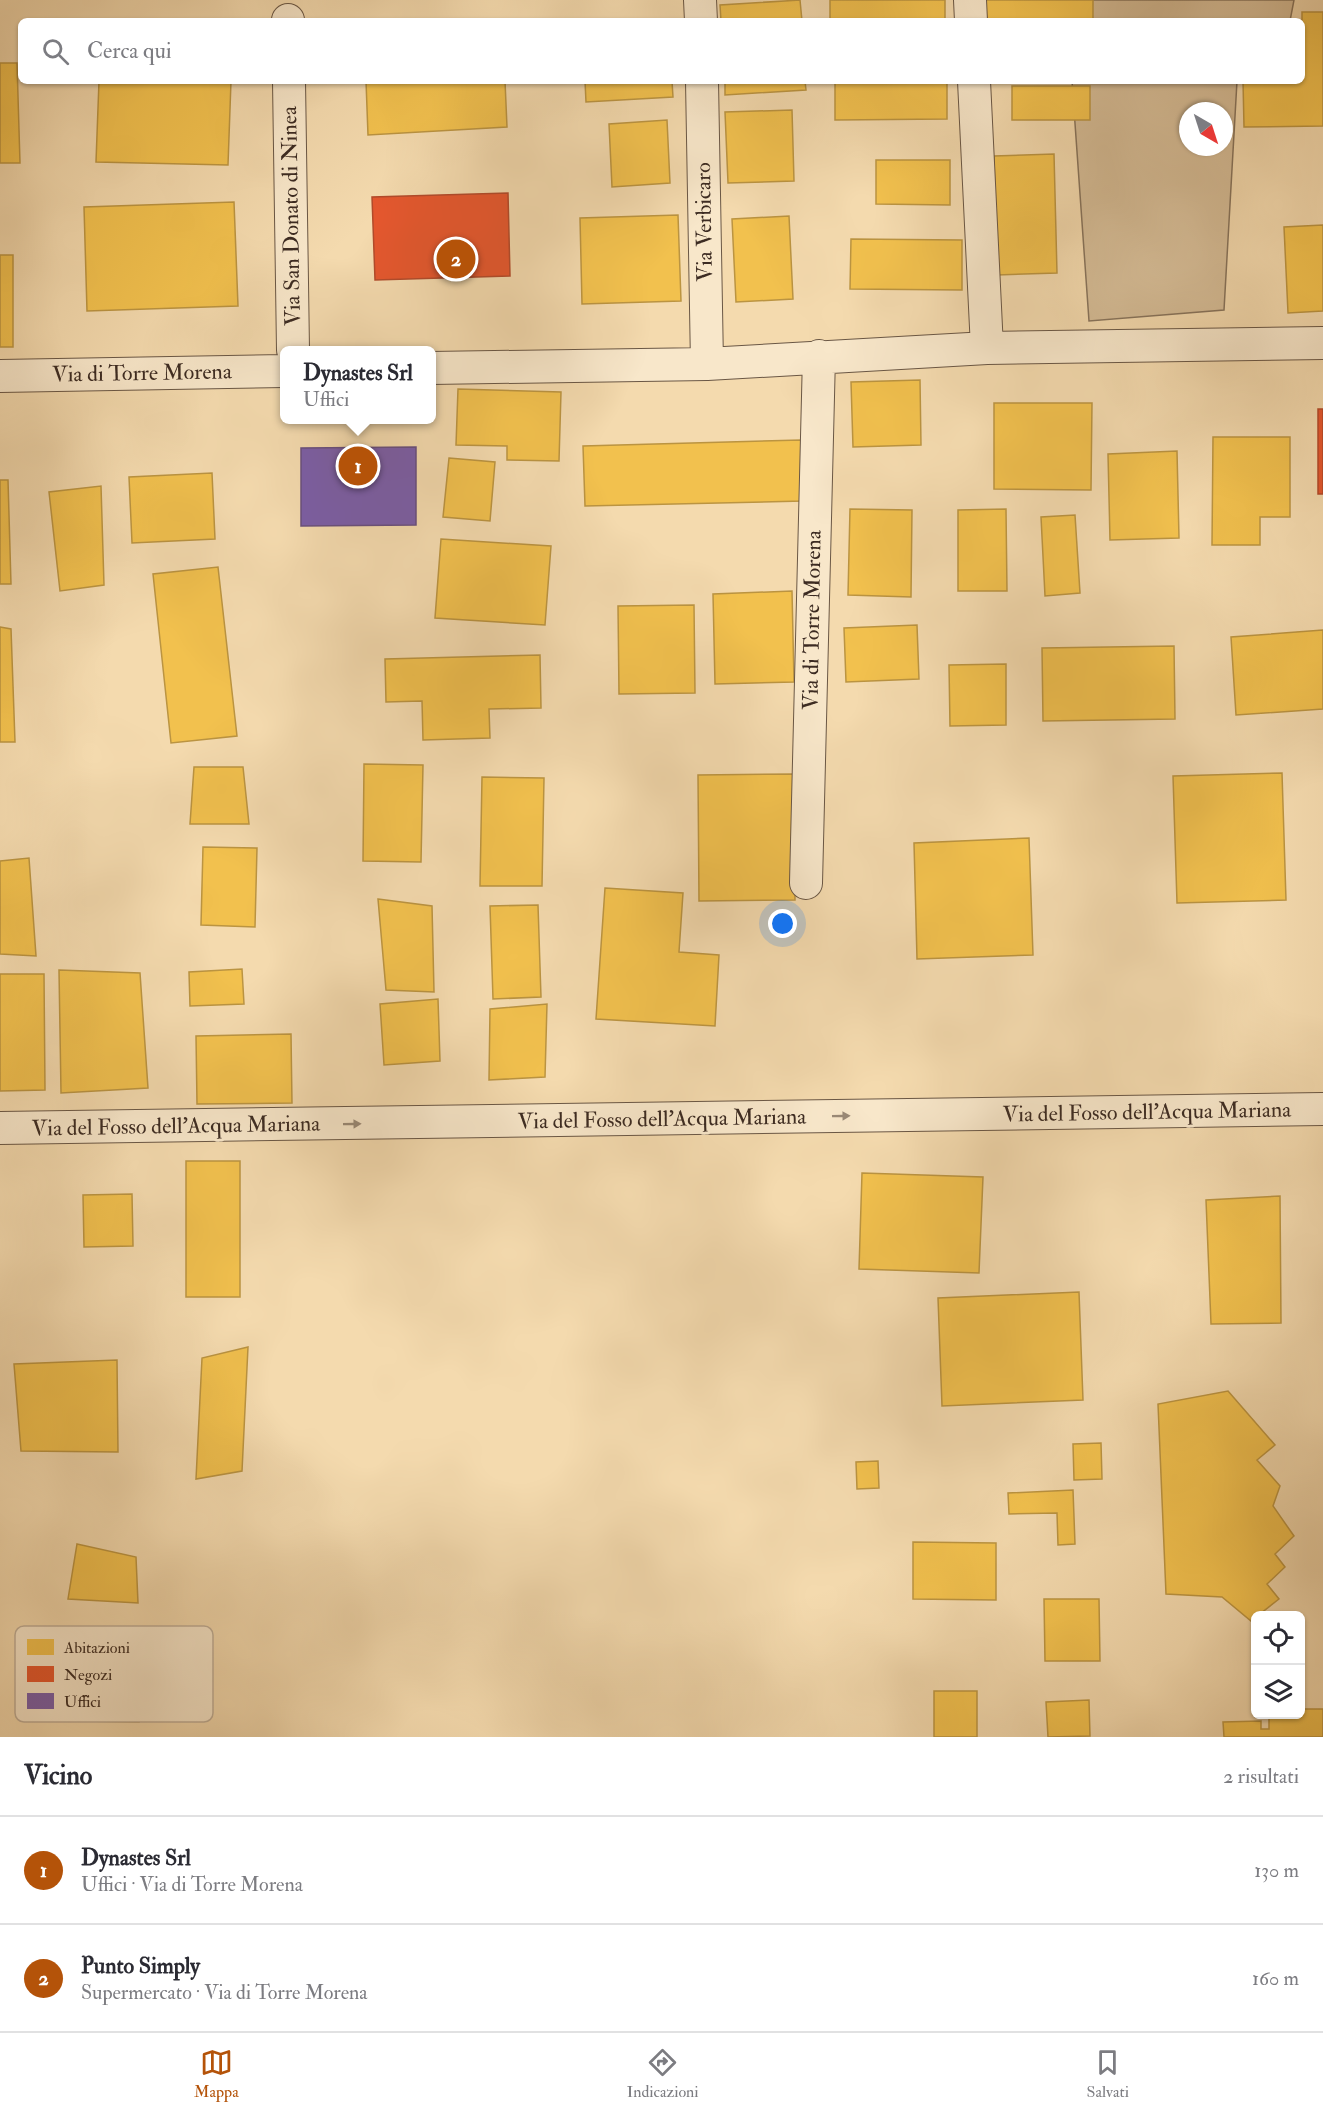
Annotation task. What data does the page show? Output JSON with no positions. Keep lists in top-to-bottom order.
{
  "streets": {
    "street": [
      "Via San Donato di Ninea",
      "Via Verbicaro",
      "Via di Torre Morena",
      "Via del Fosso dell'Acqua Mariana"
    ]
  },
  "one_way": ["Via del Fosso dell'Acqua Mariana"],
  "legend": ["Abitazioni", "Negozi", "Uffici"],
  "north": "bottom right",
  "page": {
    "search": "Cerca qui",
    "pins": ["2", "1"],
    "popup": ["Dynastes Srl", "Uffici"],
    "heading": ["Vicino", "2 risultati"],
    "list": [
      {
        "mark": "1",
        "name": "Dynastes Srl",
        "note": "Uffici · Via di Torre Morena",
        "value": "130 m"
      },
      {
        "mark": "2",
        "name": "Punto Simply",
        "note": "Supermercato · Via di Torre Morena",
        "value": "160 m"
      }
    ],
    "nav": ["Mappa", "Indicazioni", "Salvati"]
  }
}
